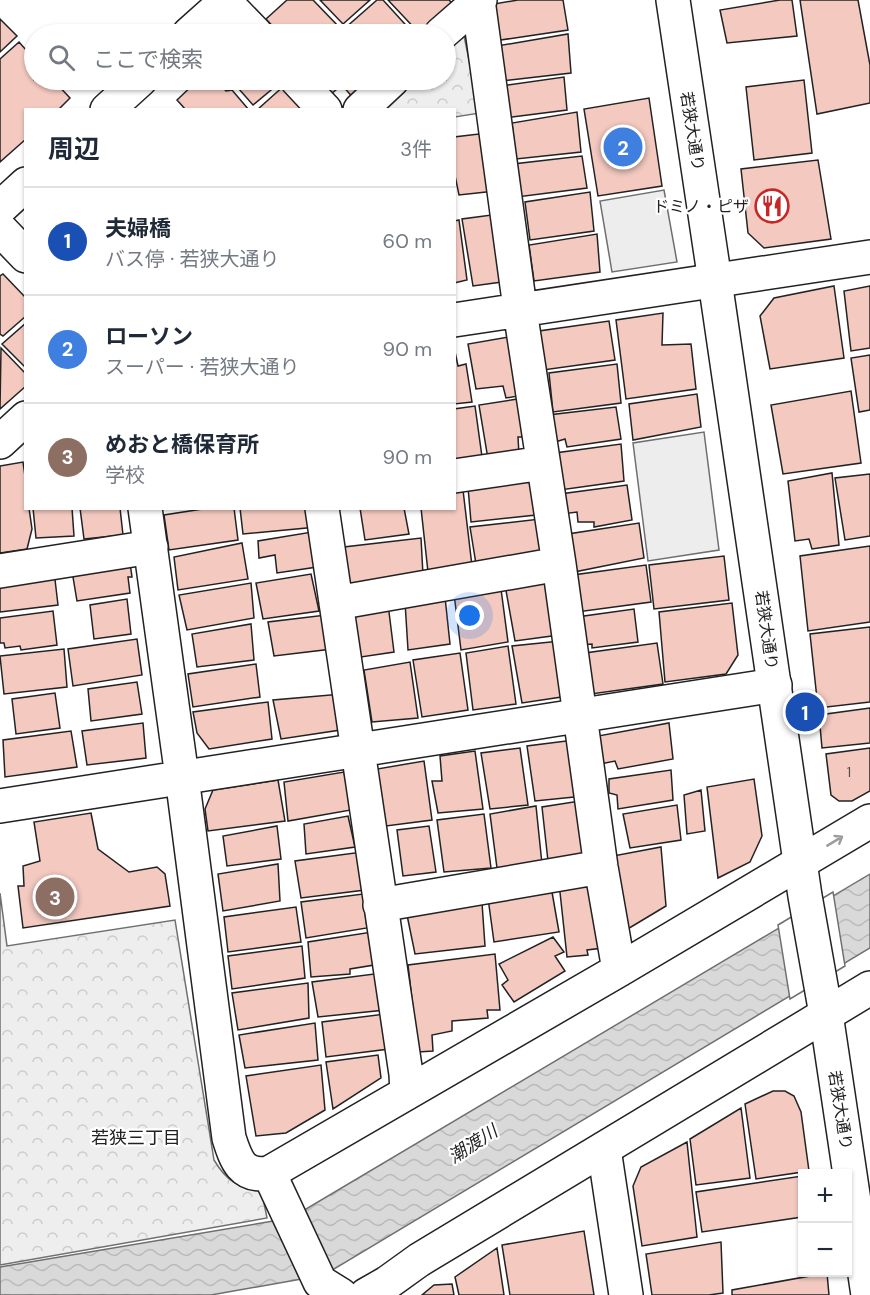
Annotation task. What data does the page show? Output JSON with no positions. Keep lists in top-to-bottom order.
{
  "streets": {
    "street": ["若狭大通り"]
  },
  "districts": ["若狭三丁目"],
  "water": ["潮渡川"],
  "places": {
    "restaurant": ["ドミノ・ピザ"]
  },
  "house_numbers": ["1"],
  "page": {
    "search": "ここで検索",
    "heading": ["周辺", "3件"],
    "pins": ["2", "1", "3"],
    "list": [
      {
        "mark": "1",
        "name": "夫婦橋",
        "note": "バス停 · 若狭大通り",
        "value": "60 m"
      },
      {
        "mark": "2",
        "name": "ローソン",
        "note": "スーパー · 若狭大通り",
        "value": "90 m"
      },
      {
        "mark": "3",
        "name": "めおと橋保育所",
        "note": "学校",
        "value": "90 m"
      }
    ],
    "map_buttons": ["+", "−"]
  }
}
